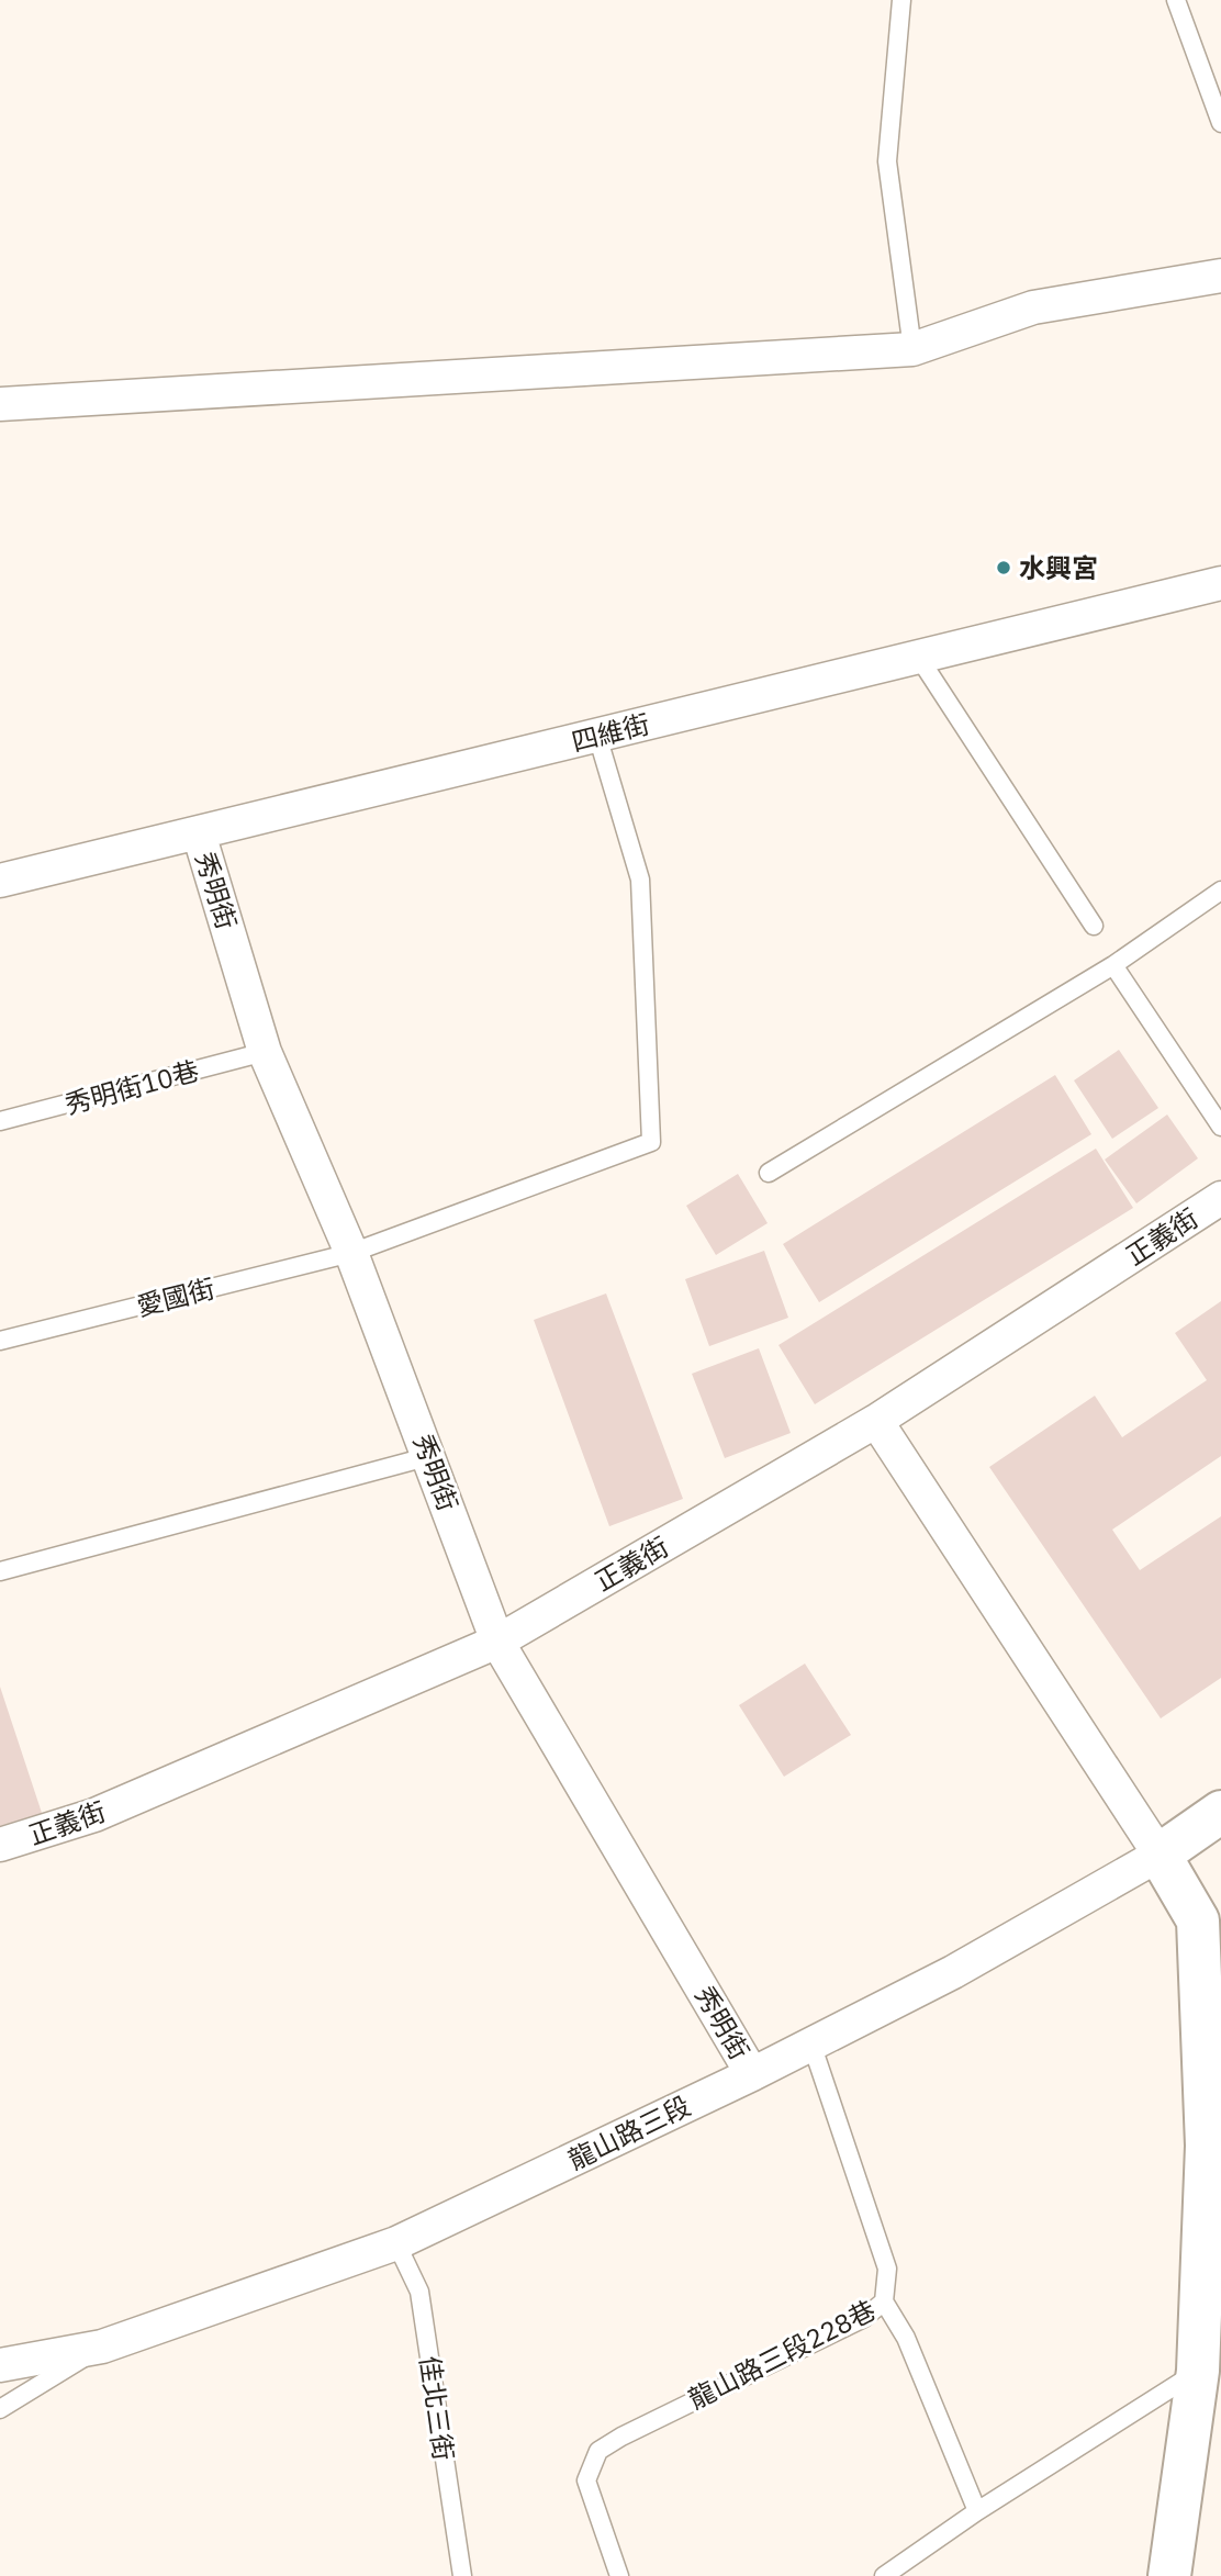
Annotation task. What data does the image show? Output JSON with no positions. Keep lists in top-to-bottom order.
{
  "streets": {
    "street": [
      "四維街",
      "秀明街",
      "正義街",
      "龍山路三段"
    ],
    "lane": [
      "秀明街10巷",
      "愛國街",
      "龍山路三段228巷",
      "佳北三街"
    ]
  },
  "crossings": [
    ["四維街", "秀明街"],
    ["四維街", "愛國街"],
    ["秀明街", "秀明街10巷"],
    ["秀明街", "正義街"],
    ["秀明街", "愛國街"],
    ["秀明街", "龍山路三段"],
    ["龍山路三段", "龍山路三段228巷"],
    ["龍山路三段", "佳北三街"]
  ],
  "places": ["水興宮"]
}
